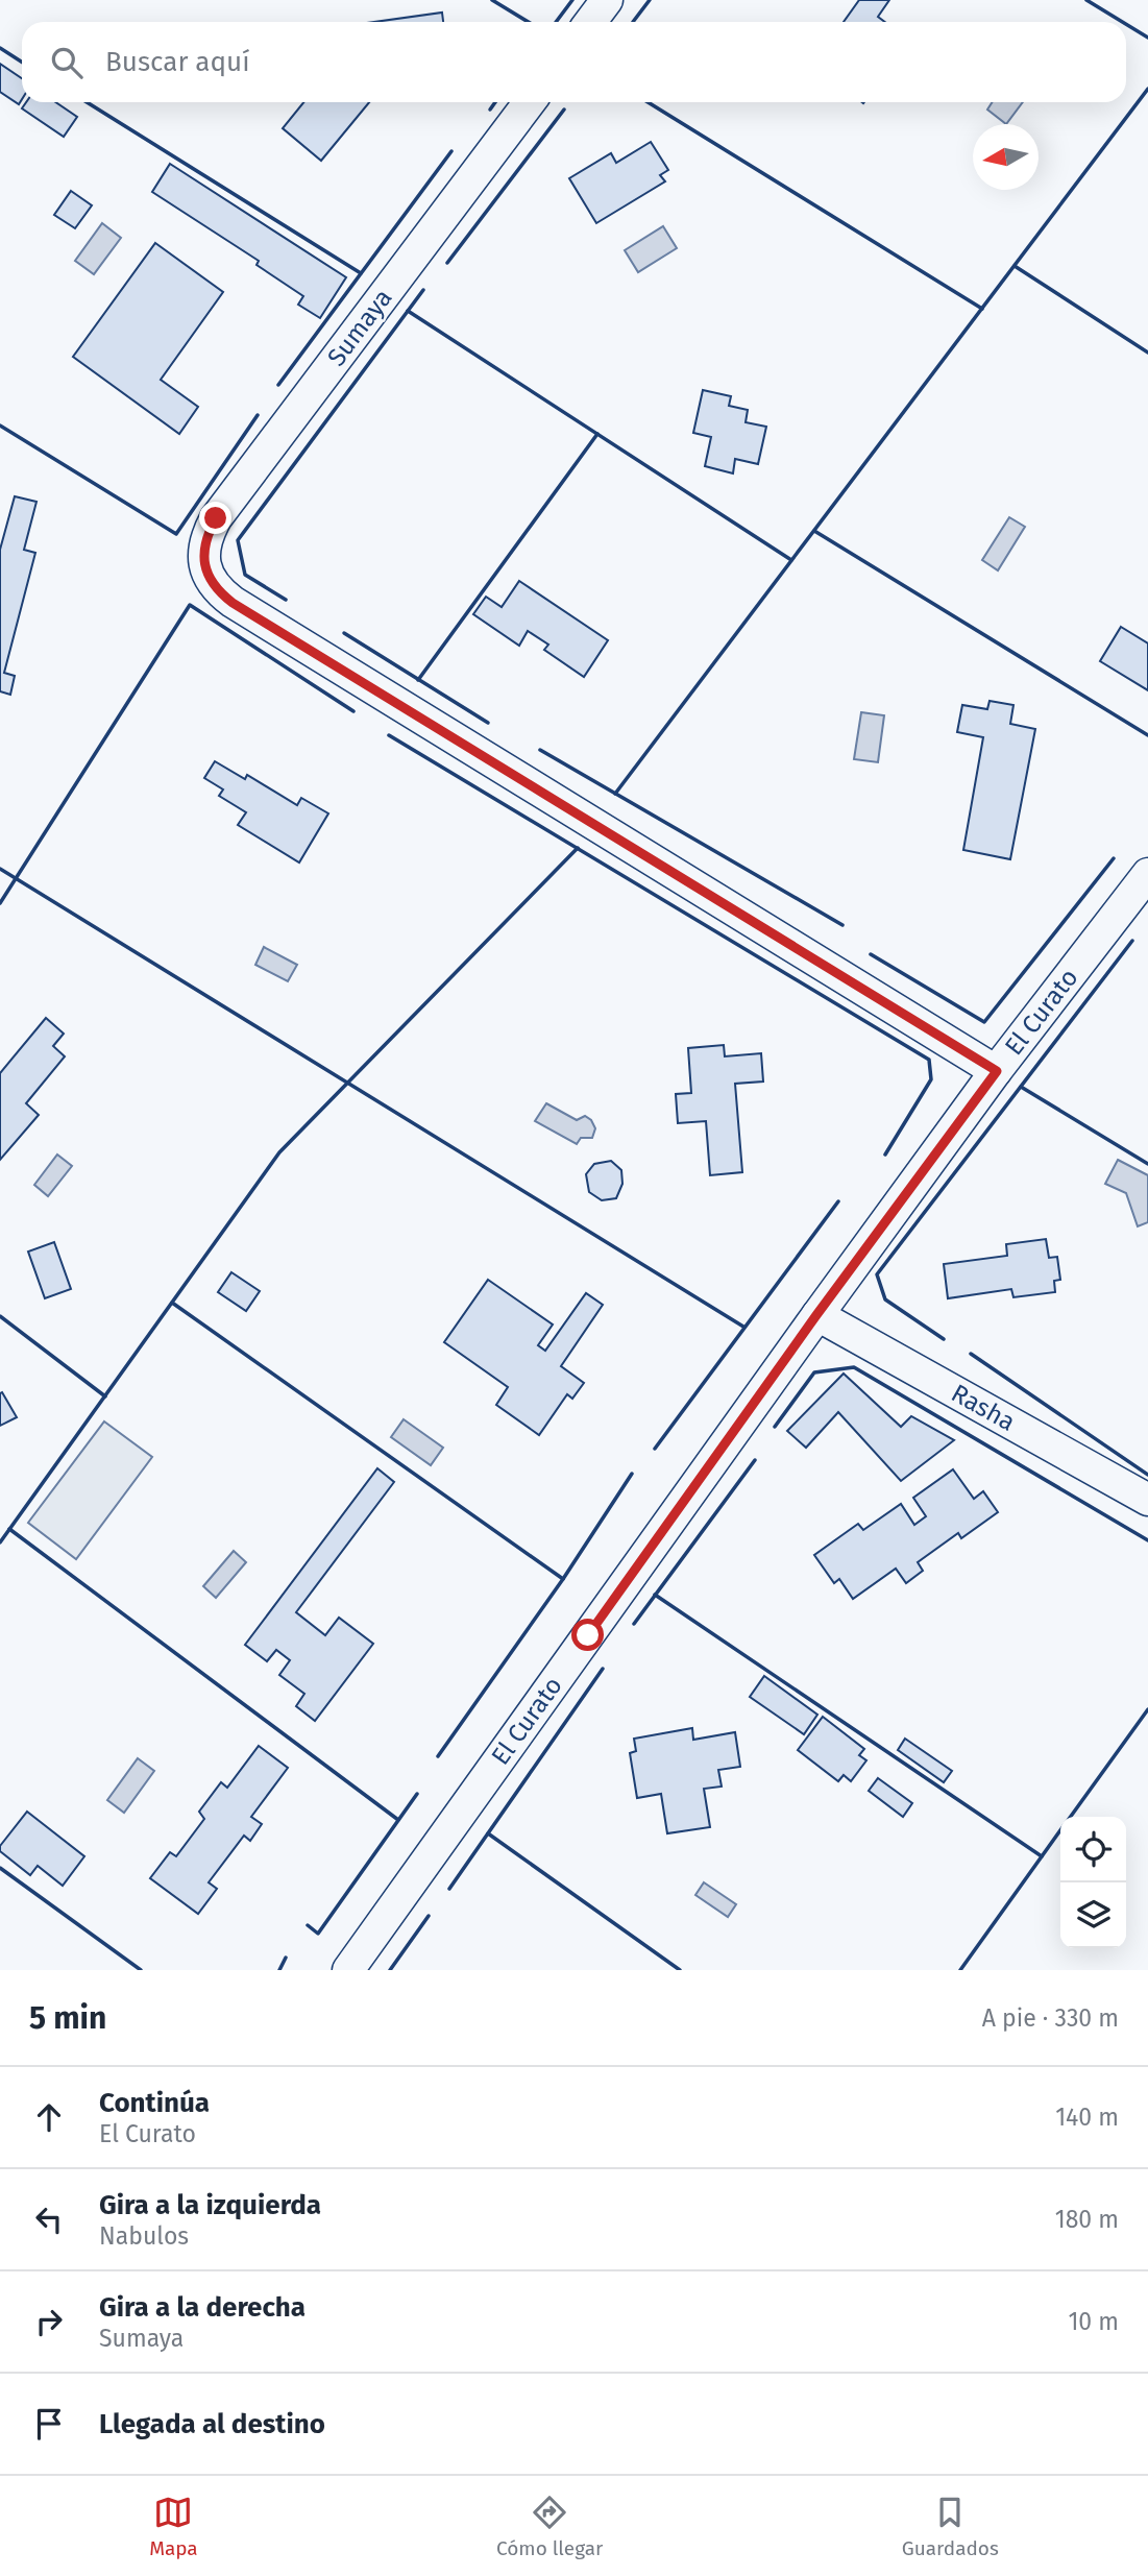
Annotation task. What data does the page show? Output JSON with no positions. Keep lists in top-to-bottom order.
{
  "streets": {
    "street": ["Sumaya", "El Curato", "Rasha"]
  },
  "crossings": [
    ["Sumaya", "El Curato"],
    ["El Curato", "Rasha"]
  ],
  "north": "left",
  "page": {
    "search": "Buscar aquí",
    "heading": ["5 min", "A pie · 330 m"],
    "list": [
      ["Continúa", "El Curato", "140 m"],
      ["Gira a la izquierda", "Nabulos", "180 m"],
      ["Gira a la derecha", "Sumaya", "10 m"],
      "Llegada al destino"
    ],
    "nav": ["Mapa", "Cómo llegar", "Guardados"]
  }
}
